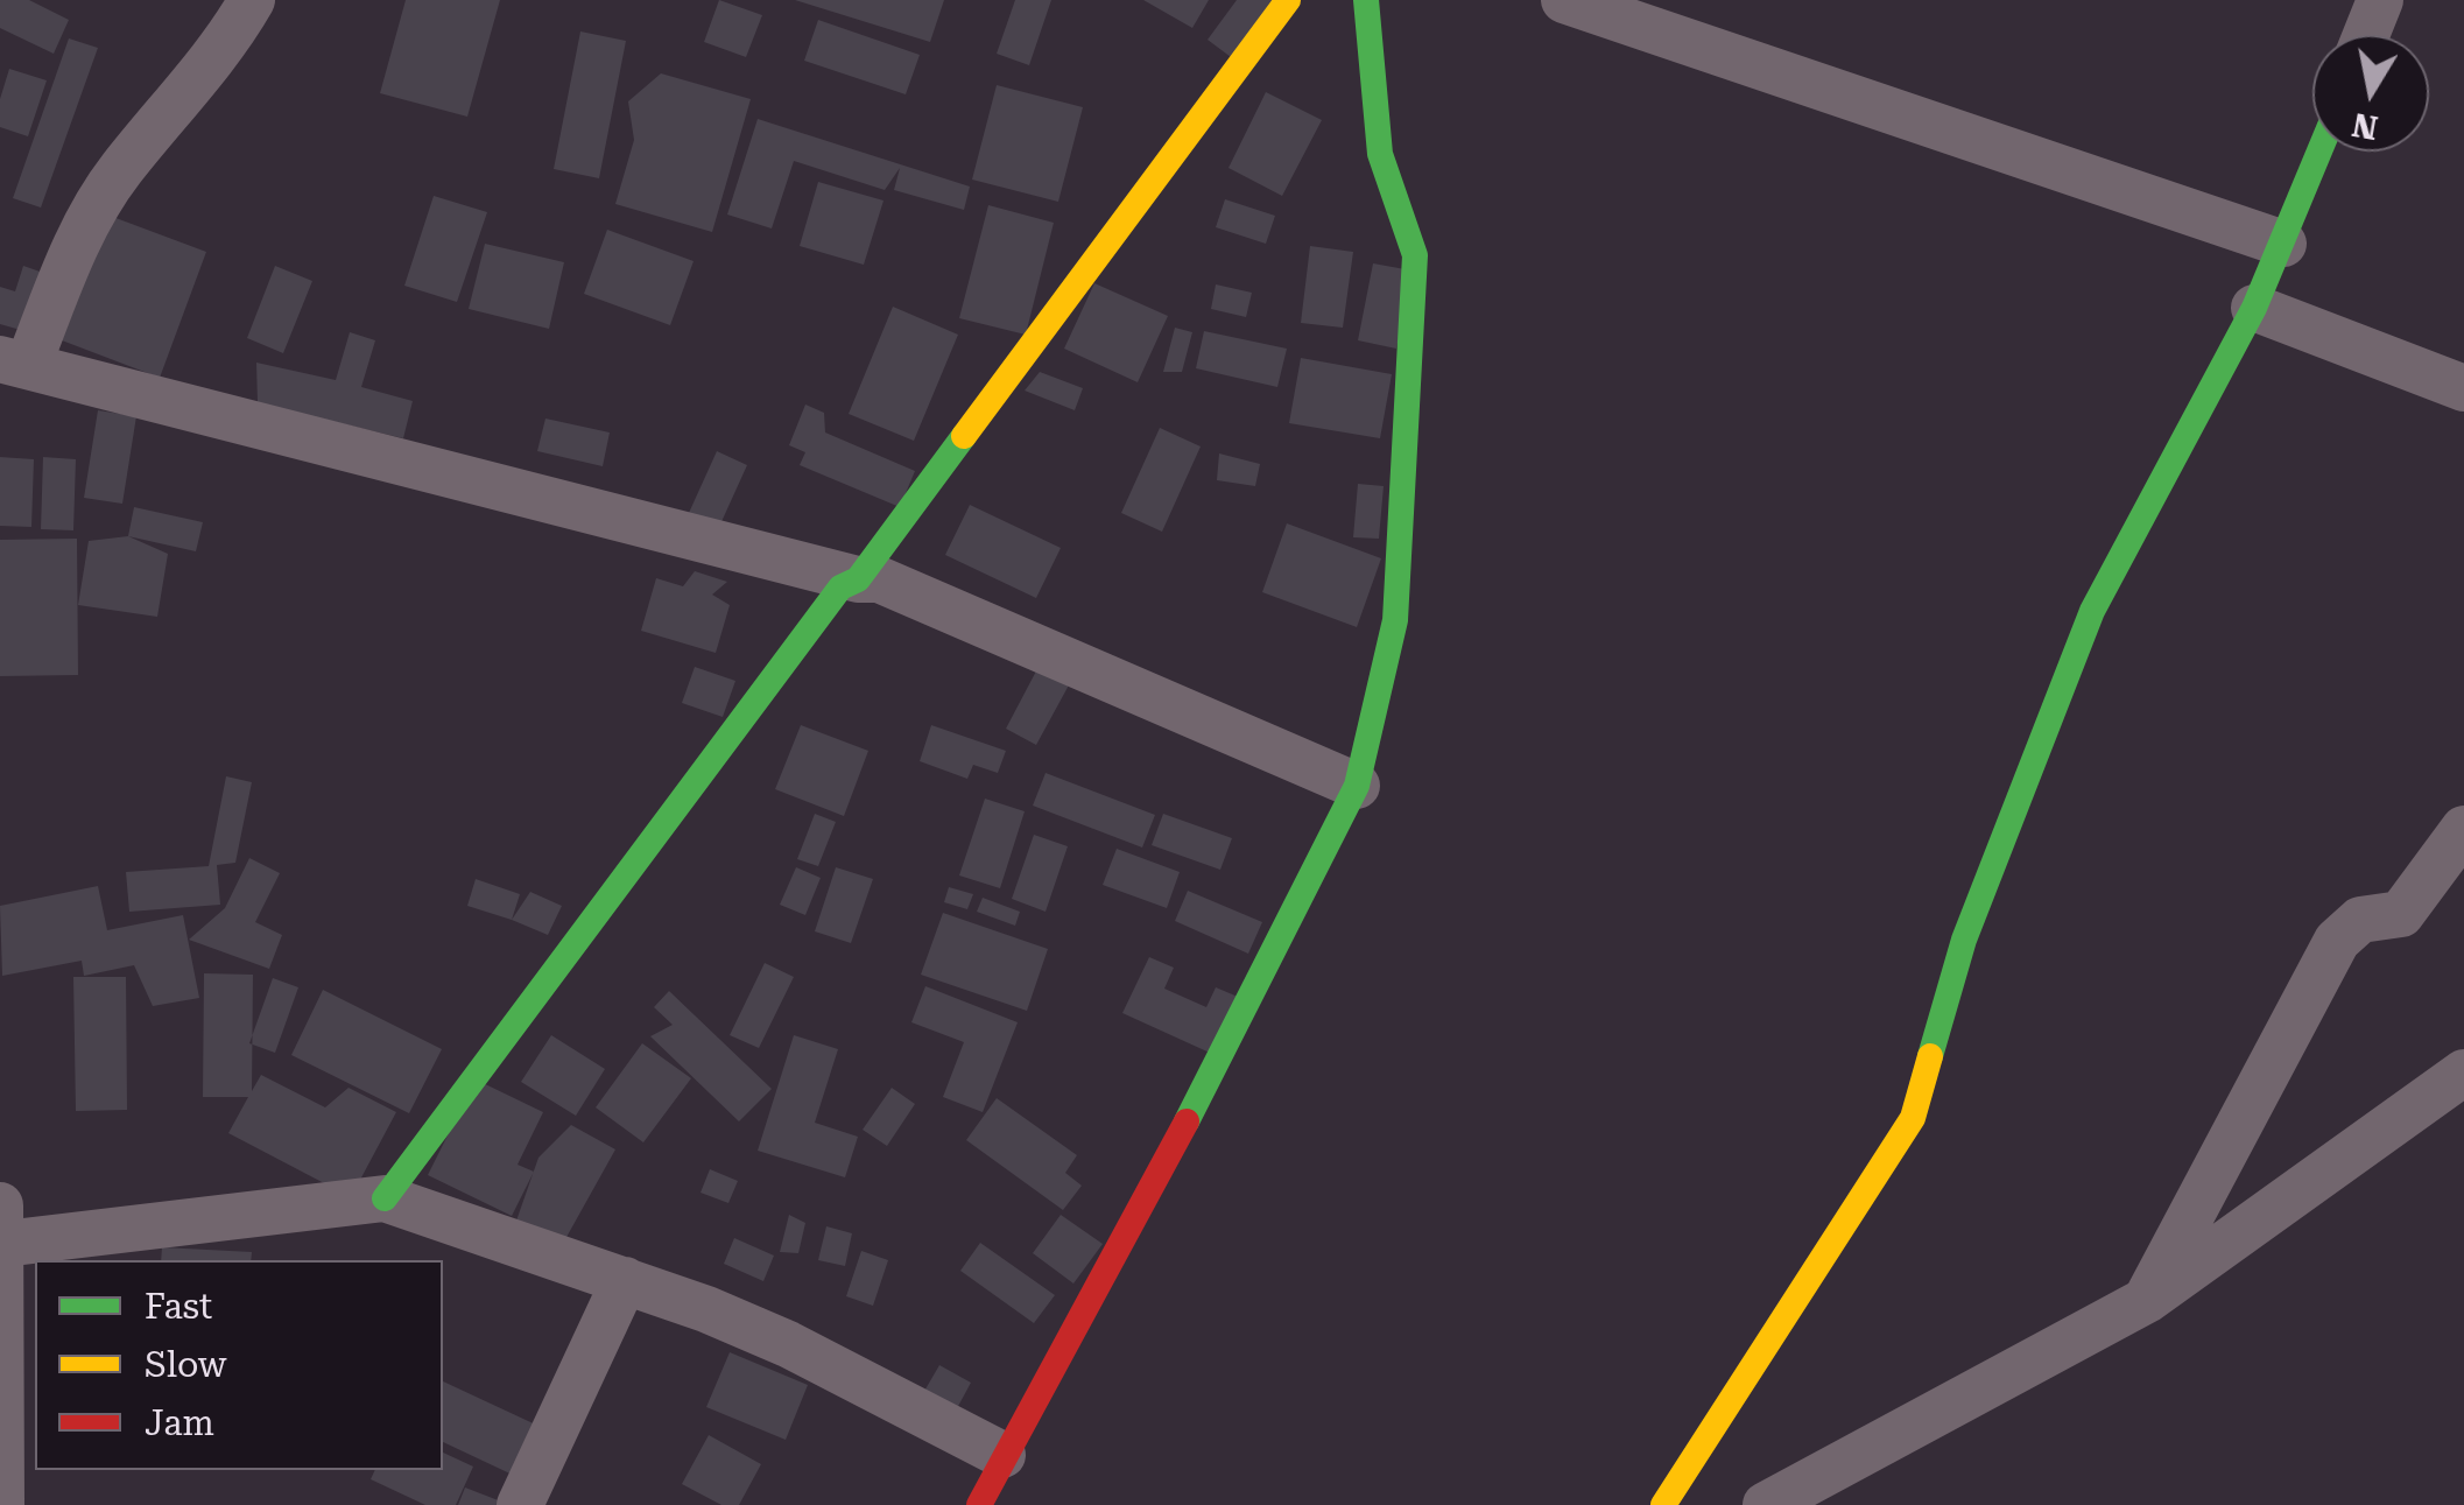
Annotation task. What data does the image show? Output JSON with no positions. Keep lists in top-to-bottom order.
{
  "legend": ["Fast", "Slow", "Jam"],
  "north": "bottom"
}
